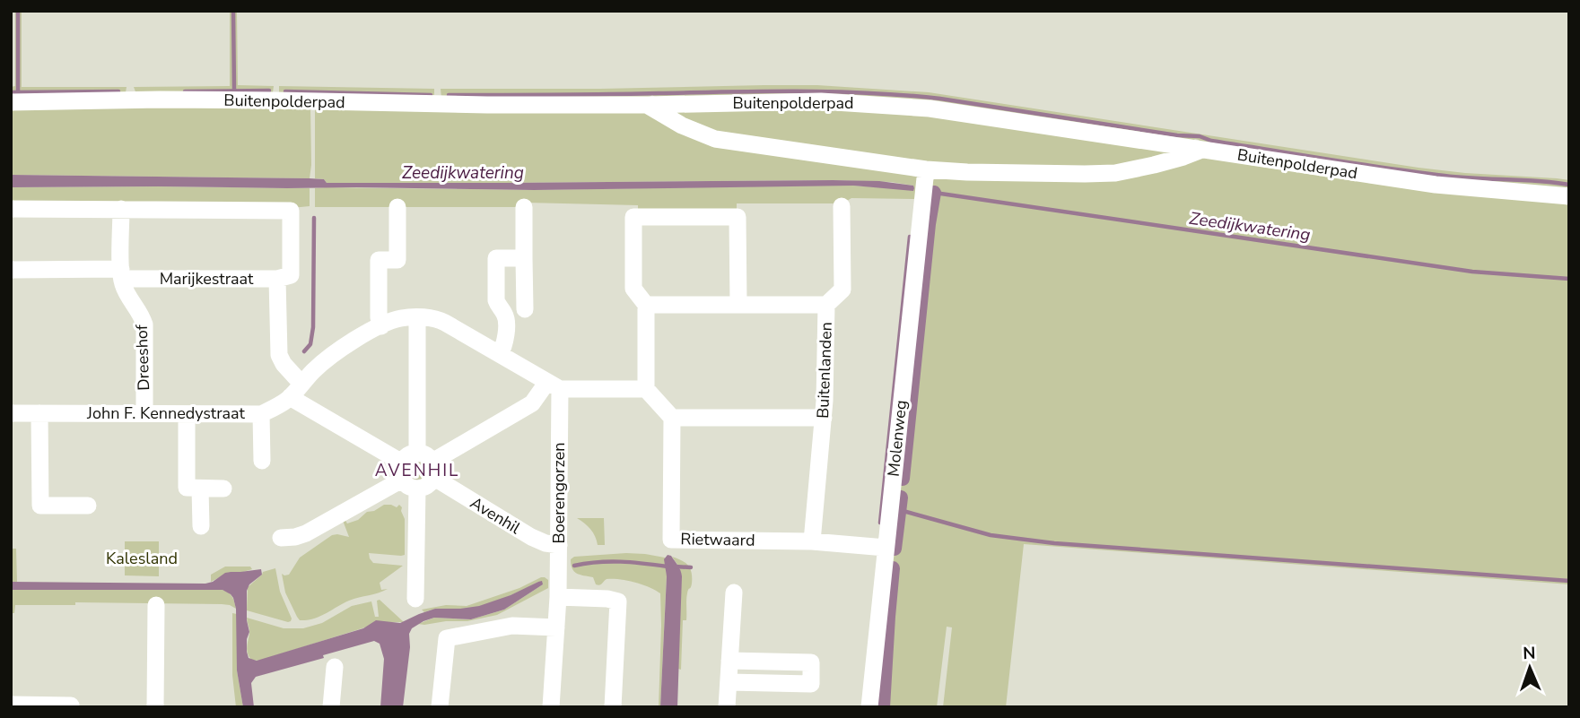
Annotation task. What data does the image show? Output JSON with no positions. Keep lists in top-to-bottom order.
{
  "streets": {
    "street": [
      "Buitenpolderpad",
      "Marijkestraat",
      "Dreeshof",
      "Buitenlanden",
      "John F. Kennedystraat",
      "Molenweg",
      "Boerengorzen",
      "Avenhil",
      "Rietwaard"
    ]
  },
  "crossings": [
    ["Marijkestraat", "Dreeshof"],
    ["Marijkestraat", "Avenhil"],
    ["Dreeshof", "John F. Kennedystraat"],
    ["Buitenlanden", "Rietwaard"],
    ["John F. Kennedystraat", "Boerengorzen"],
    ["John F. Kennedystraat", "Avenhil"],
    ["Molenweg", "Rietwaard"],
    ["Boerengorzen", "Avenhil"]
  ],
  "districts": ["AVENHIL"],
  "water": ["Zeedijkwatering"],
  "parks": ["Kalesland"],
  "north": "top"
}
